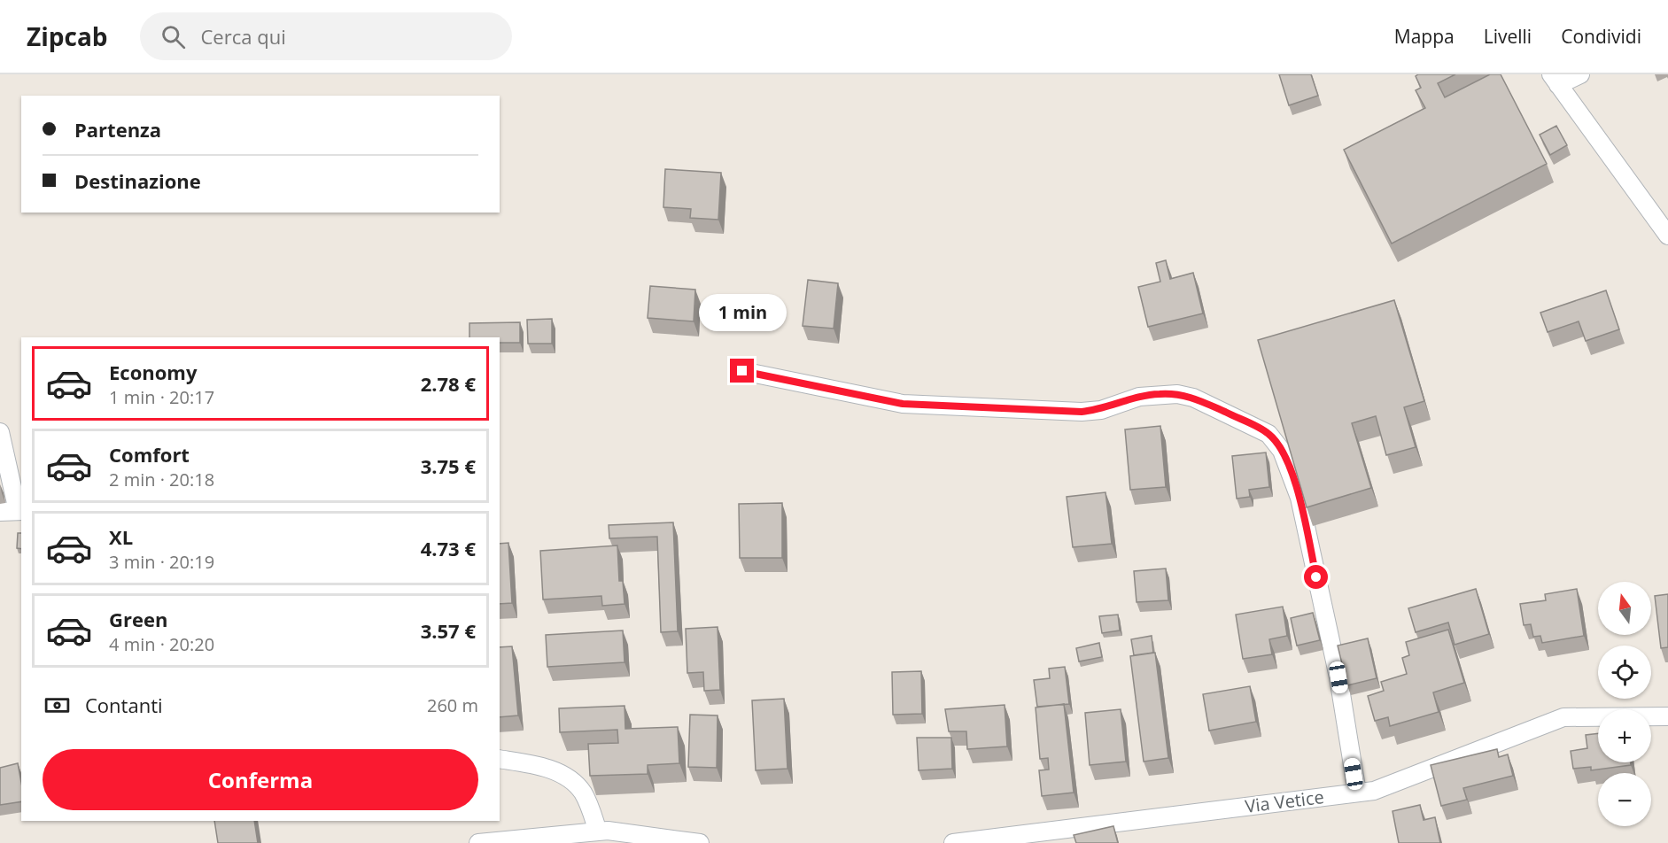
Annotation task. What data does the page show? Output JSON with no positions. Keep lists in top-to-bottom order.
{
  "streets": {
    "street": ["Via Vetice"]
  },
  "north": "top",
  "page": {
    "header": "Zipcab",
    "search": "Cerca qui",
    "nav": ["Mappa", "Livelli", "Condividi"],
    "banner": ["Partenza", "Destinazione"],
    "bubble": "1 min",
    "list": [
      {
        "name": "Economy",
        "note": "1 min · 20:17",
        "value": "2.78 €"
      },
      {
        "name": "Comfort",
        "note": "2 min · 20:18",
        "value": "3.75 €"
      },
      {
        "name": "XL",
        "note": "3 min · 20:19",
        "value": "4.73 €"
      },
      {
        "name": "Green",
        "note": "4 min · 20:20",
        "value": "3.57 €"
      }
    ],
    "map_buttons": ["+", "−"],
    "pay": ["Contanti", "260 m"],
    "buttons": "Conferma"
  }
}
